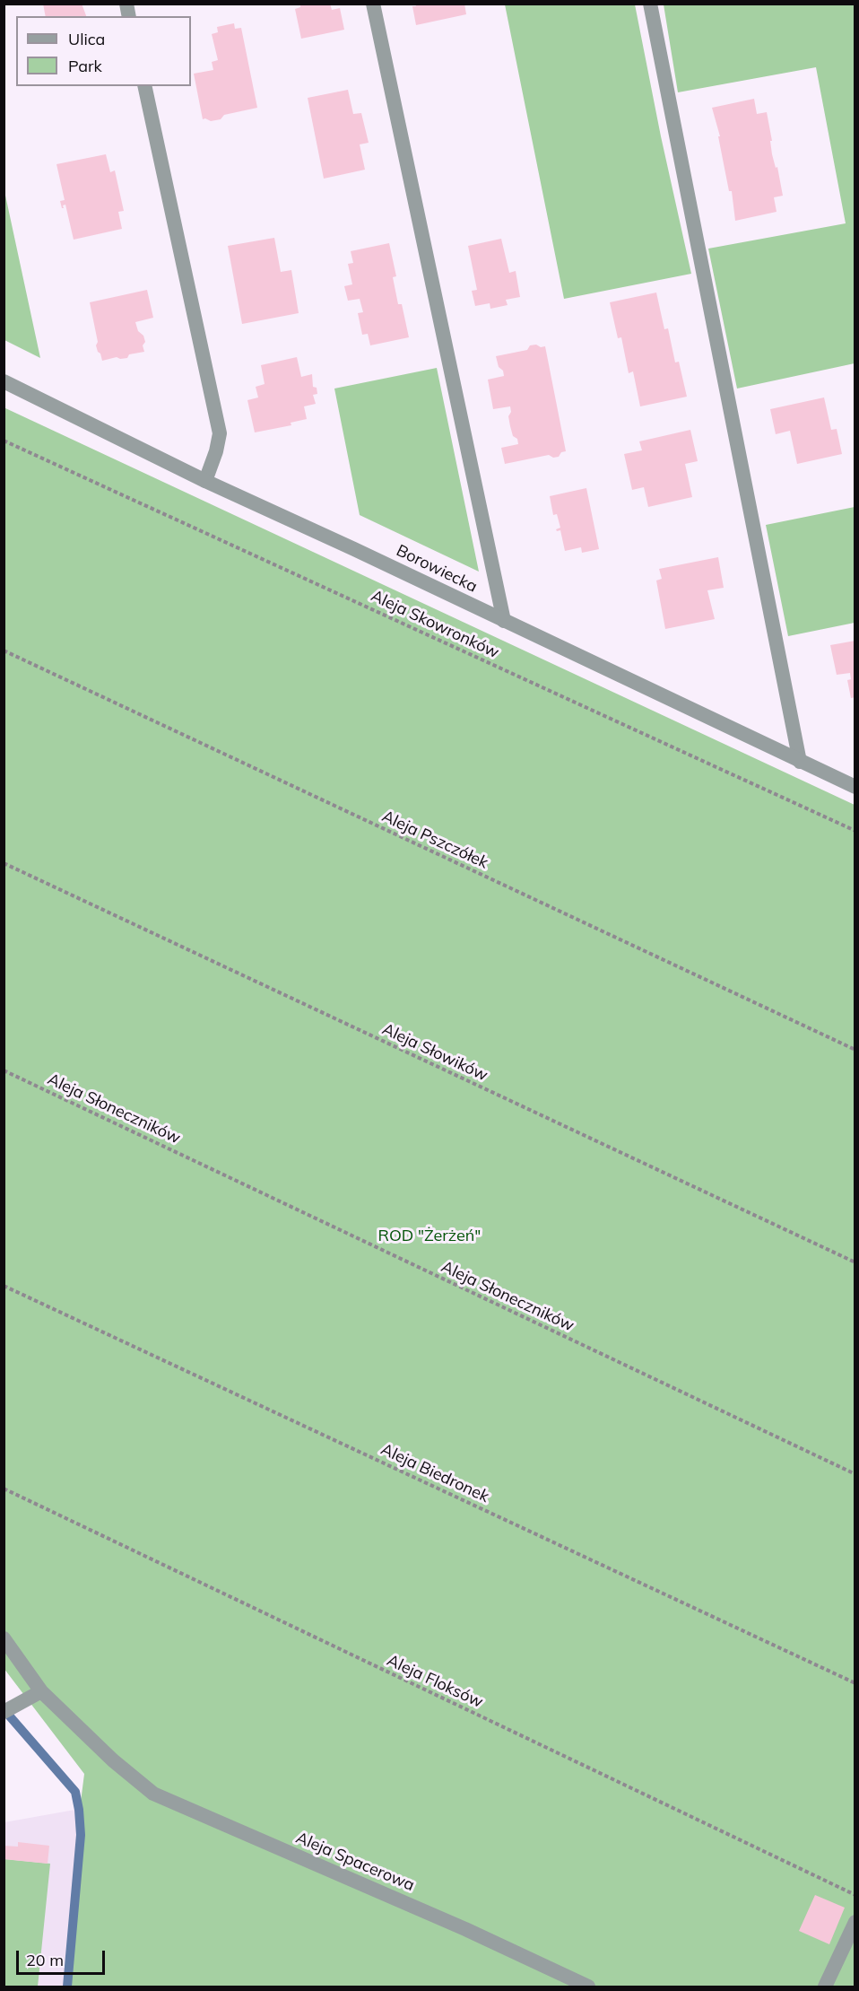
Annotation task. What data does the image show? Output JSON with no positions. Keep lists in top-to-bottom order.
{
  "streets": {
    "street": ["Borowiecka", "Aleja Spacerowa"],
    "path": [
      "Aleja Skowronków",
      "Aleja Pszczółek",
      "Aleja Słowików",
      "Aleja Słoneczników",
      "Aleja Biedronek",
      "Aleja Floksów"
    ]
  },
  "parks": ["ROD \"Żerżeń\""],
  "legend": ["Ulica", "Park"],
  "scale_bar": "20 m"
}
